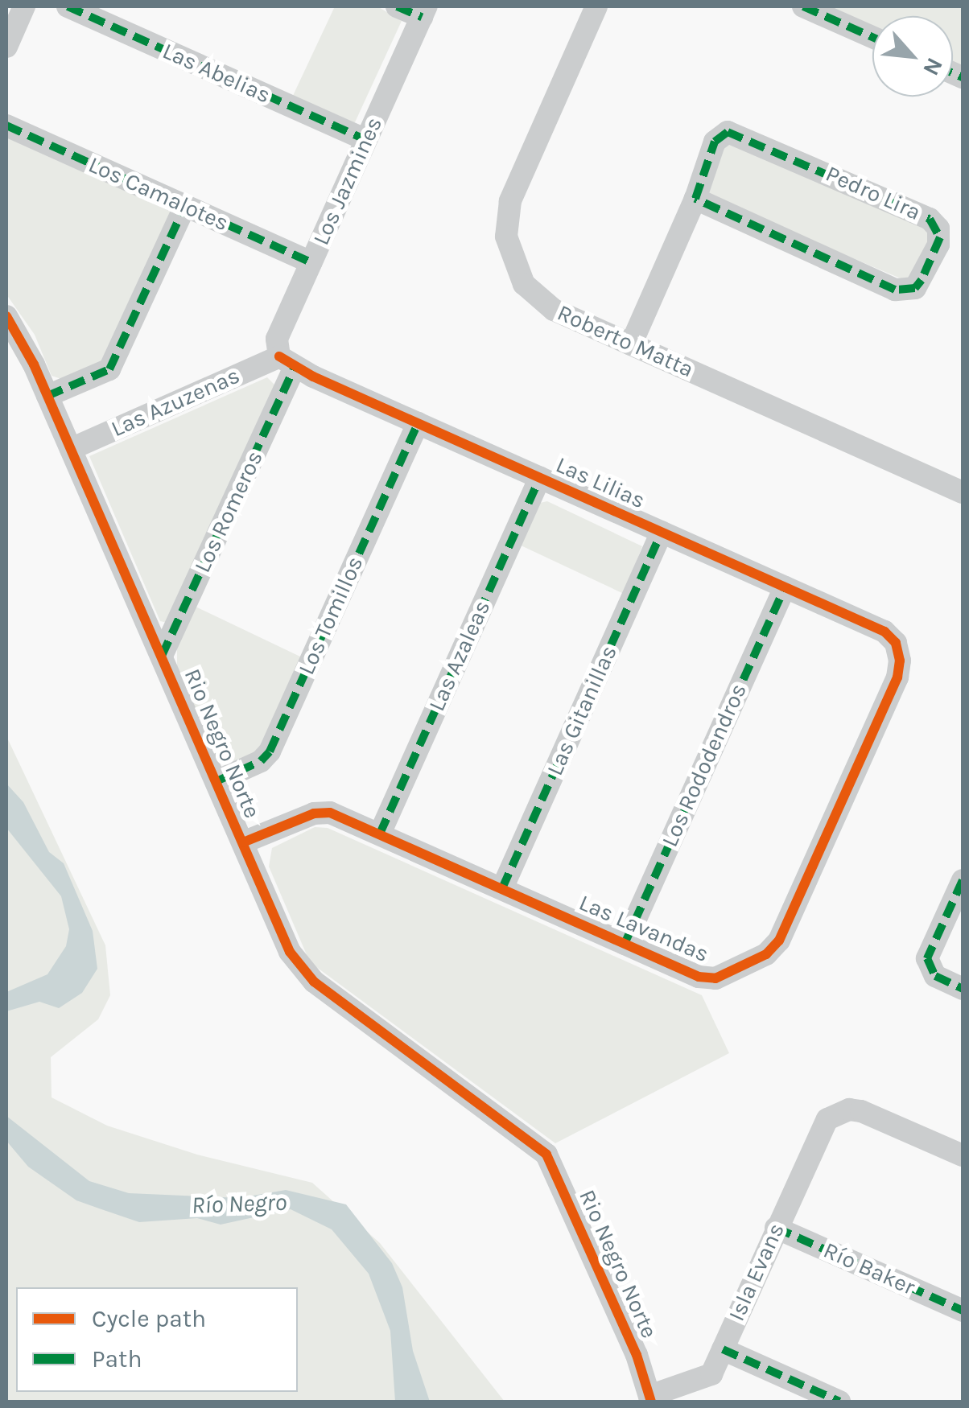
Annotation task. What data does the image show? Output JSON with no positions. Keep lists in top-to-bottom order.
{
  "streets": {
    "street": [
      "Las Abelias",
      "Los Jazmines",
      "Pedro Lira",
      "Los Camalotes",
      "Roberto Matta",
      "Las Azuzenas",
      "Las Lilias",
      "Los Romeros",
      "Los Tomillos",
      "Las Azaleas",
      "Las Gitanillas",
      "Rio Negro Norte",
      "Los Rododendros",
      "Las Lavandas",
      "Río Baker",
      "Isla Evans"
    ]
  },
  "crossings": [
    ["Las Abelias", "Los Jazmines"],
    ["Los Jazmines", "Los Camalotes"],
    ["Los Jazmines", "Las Azuzenas"],
    ["Los Jazmines", "Las Lilias"],
    ["Los Jazmines", "Los Romeros"],
    ["Pedro Lira", "Roberto Matta"],
    ["Las Azuzenas", "Las Lilias"],
    ["Las Azuzenas", "Los Romeros"],
    ["Las Azuzenas", "Rio Negro Norte"],
    ["Las Lilias", "Los Romeros"],
    ["Las Lilias", "Los Tomillos"],
    ["Las Lilias", "Las Azaleas"],
    ["Las Lilias", "Las Gitanillas"],
    ["Las Lilias", "Los Rododendros"],
    ["Las Lilias", "Las Lavandas"],
    ["Los Romeros", "Rio Negro Norte"],
    ["Los Tomillos", "Rio Negro Norte"],
    ["Las Azaleas", "Las Lavandas"],
    ["Las Gitanillas", "Las Lavandas"],
    ["Rio Negro Norte", "Las Lavandas"],
    ["Rio Negro Norte", "Isla Evans"],
    ["Los Rododendros", "Las Lavandas"],
    ["Río Baker", "Isla Evans"]
  ],
  "water": ["Río Negro"],
  "legend": ["Cycle path", "Path"],
  "north": "bottom right"
}
